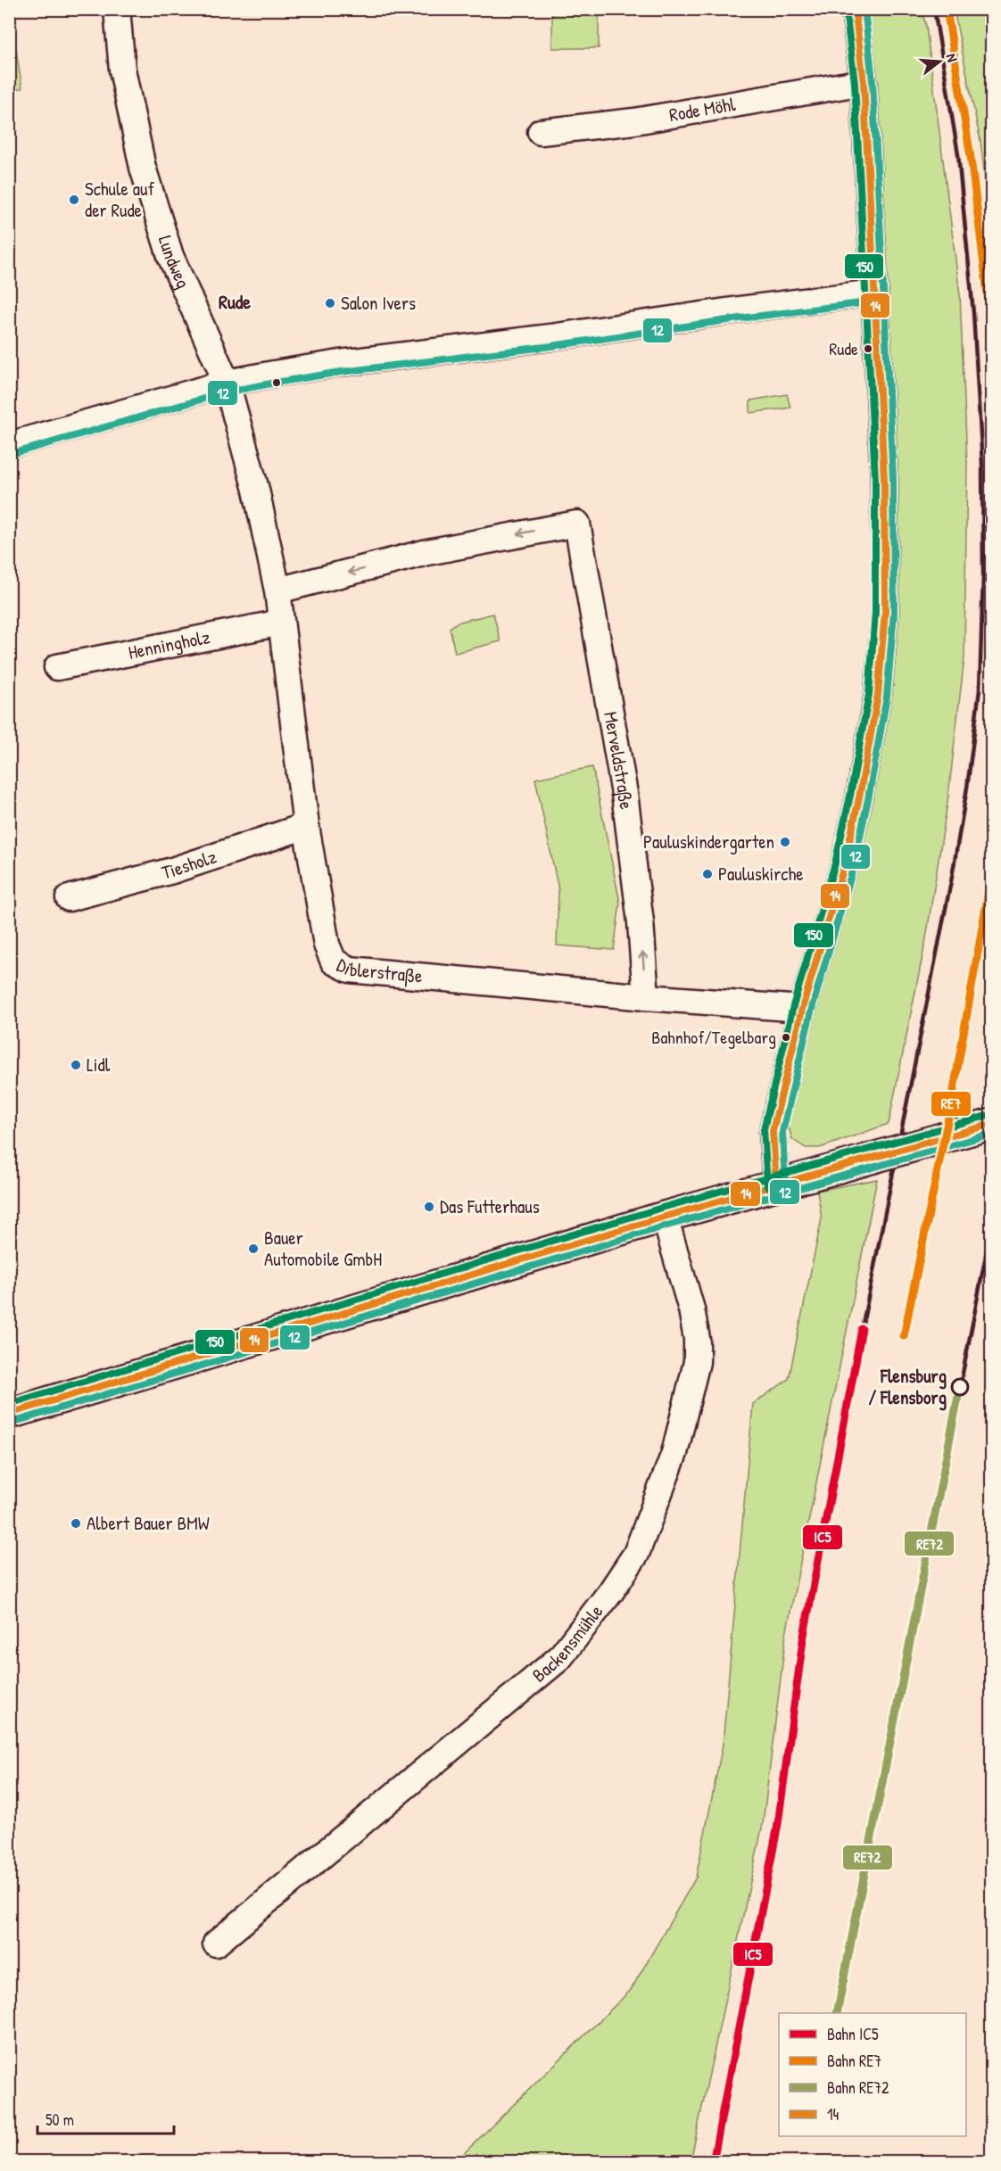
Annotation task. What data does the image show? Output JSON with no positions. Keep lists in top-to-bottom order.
{
  "streets": {
    "street": [
      "Rode Möhl",
      "Lundweg",
      "Henningholz",
      "Merveldstraße",
      "Tiesholz",
      "Diblerstraße",
      "Backensmühle"
    ]
  },
  "crossings": [
    ["Lundweg", "Diblerstraße"],
    ["Henningholz", "Diblerstraße"],
    ["Merveldstraße", "Diblerstraße"],
    ["Tiesholz", "Diblerstraße"]
  ],
  "districts": ["Rude"],
  "places": [
    "Schule auf der Rude",
    "Salon Ivers",
    "Rude",
    "Pauluskindergarten",
    "Pauluskirche",
    "Bahnhof/Tegelbarg",
    "Lidl",
    "Das Futterhaus",
    "Bauer Automobile GmbH",
    "Flensburg / Flensborg",
    "Albert Bauer BMW"
  ],
  "lines": [
    "rail line RE7",
    "transit line 14",
    "transit line 12",
    "transit line 150",
    "rail line IC5",
    "rail line RE72"
  ],
  "legend": [
    "Bahn IC5",
    "Bahn RE7",
    "Bahn RE72",
    "14"
  ],
  "scale_bar": "50 m",
  "north": "right"
}
